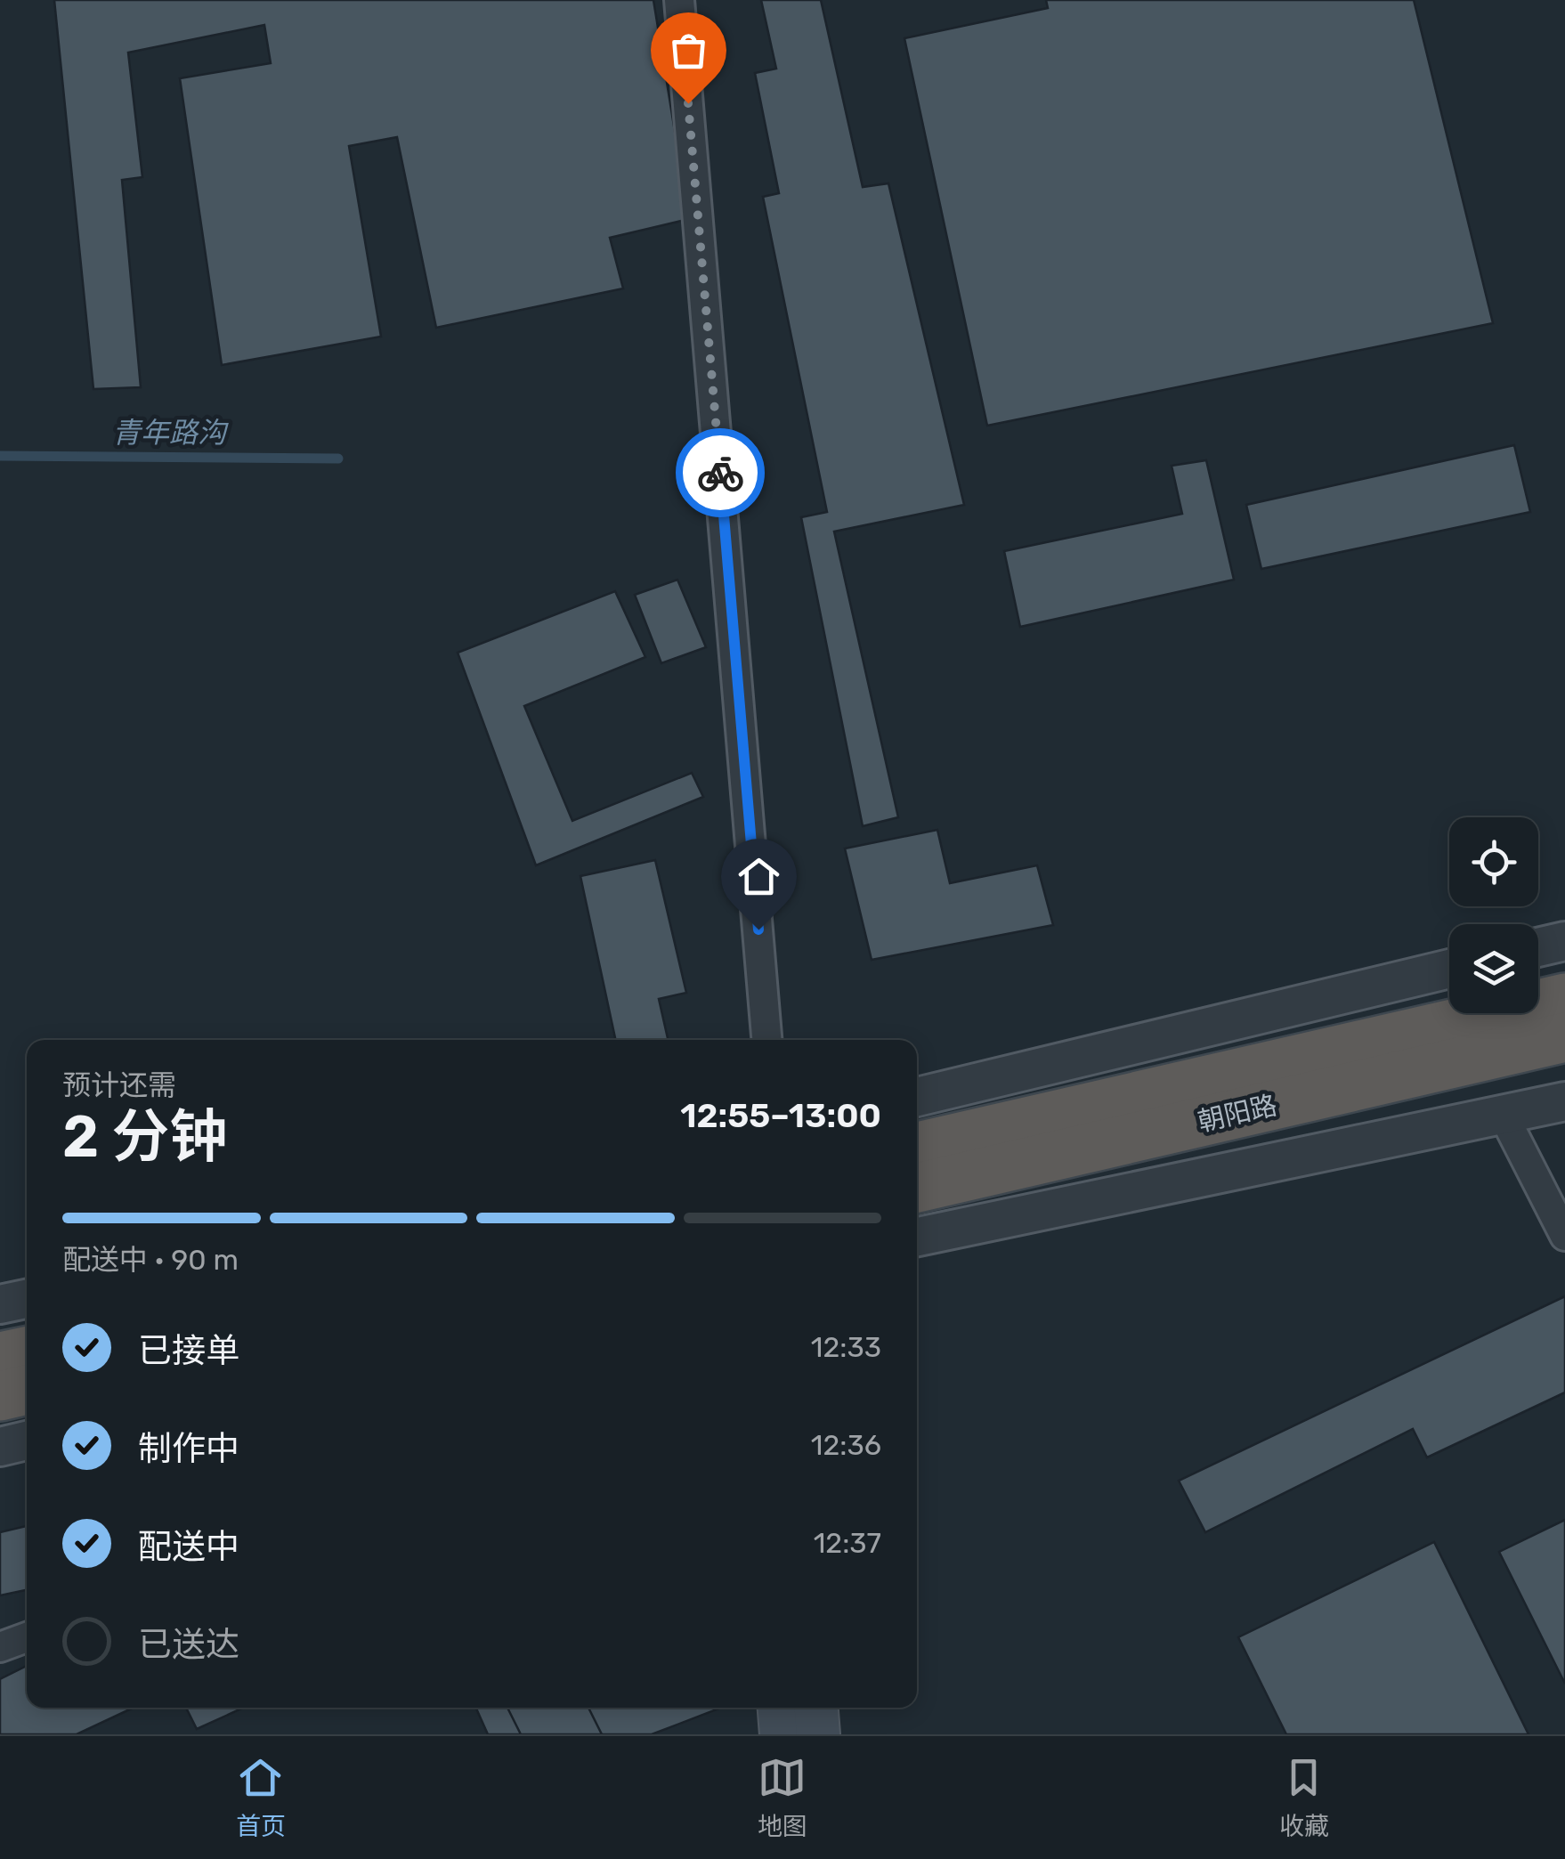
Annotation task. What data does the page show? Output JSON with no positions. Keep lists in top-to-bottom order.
{
  "streets": {
    "highway": ["朝阳路"]
  },
  "water": ["青年路沟"],
  "page": {
    "heading": ["2 分钟", "预计还需", "12:55–13:00"],
    "bar": "配送中 · 90 m",
    "list": [
      ["已接单", "12:33"],
      ["制作中", "12:36"],
      ["配送中", "12:37"],
      "已送达"
    ],
    "tabs": ["首页", "地图", "收藏"]
  }
}
